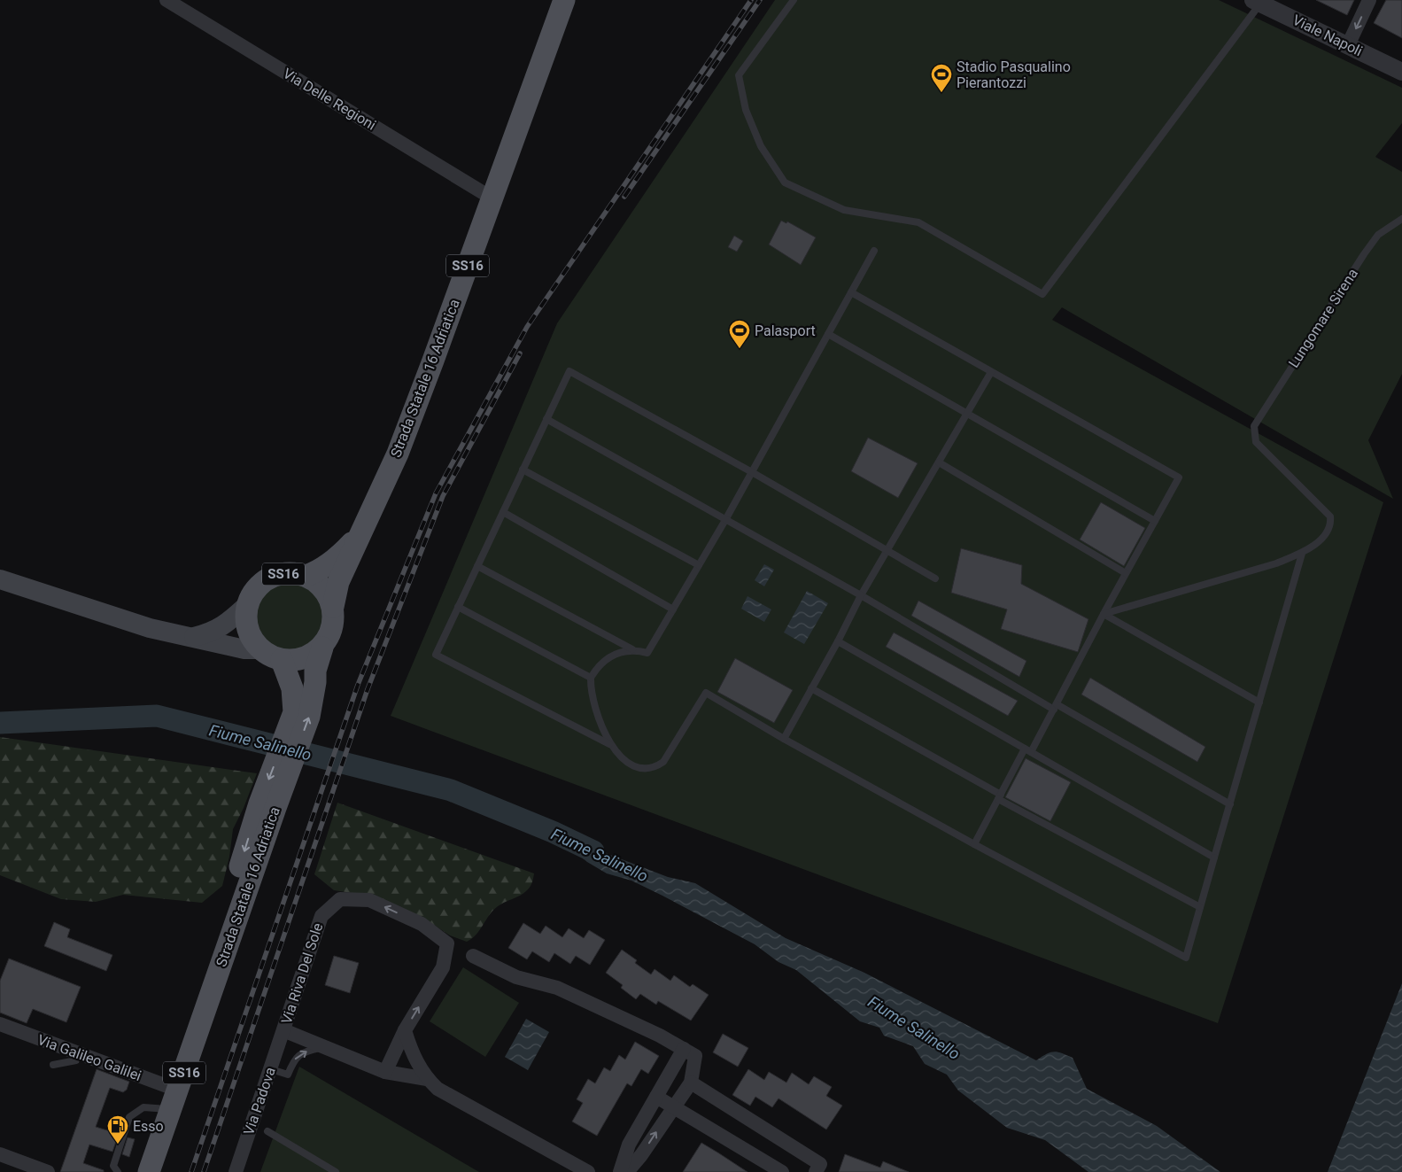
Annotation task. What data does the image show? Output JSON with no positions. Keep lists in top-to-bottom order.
{
  "streets": {
    "main road": ["SS16", "Strada Statale 16 Adriatica"],
    "street": [
      "Viale Napoli",
      "Via Delle Regioni",
      "Via Riva Del Sole",
      "Via Galileo Galilei",
      "Via Padova"
    ],
    "lane": ["Lungomare Sirena"]
  },
  "crossings": [
    ["Via Delle Regioni", "Strada Statale 16 Adriatica"],
    ["SS16", "Strada Statale 16 Adriatica"],
    ["SS16", "Via Galileo Galilei"],
    ["Strada Statale 16 Adriatica", "Via Galileo Galilei"],
    ["Via Riva Del Sole", "Via Padova"]
  ],
  "water": ["Fiume Salinello"],
  "places": {
    "sports": ["Stadio Pasqualino Pierantozzi", "Palasport"],
    "fuel station": ["Esso"]
  }
}
